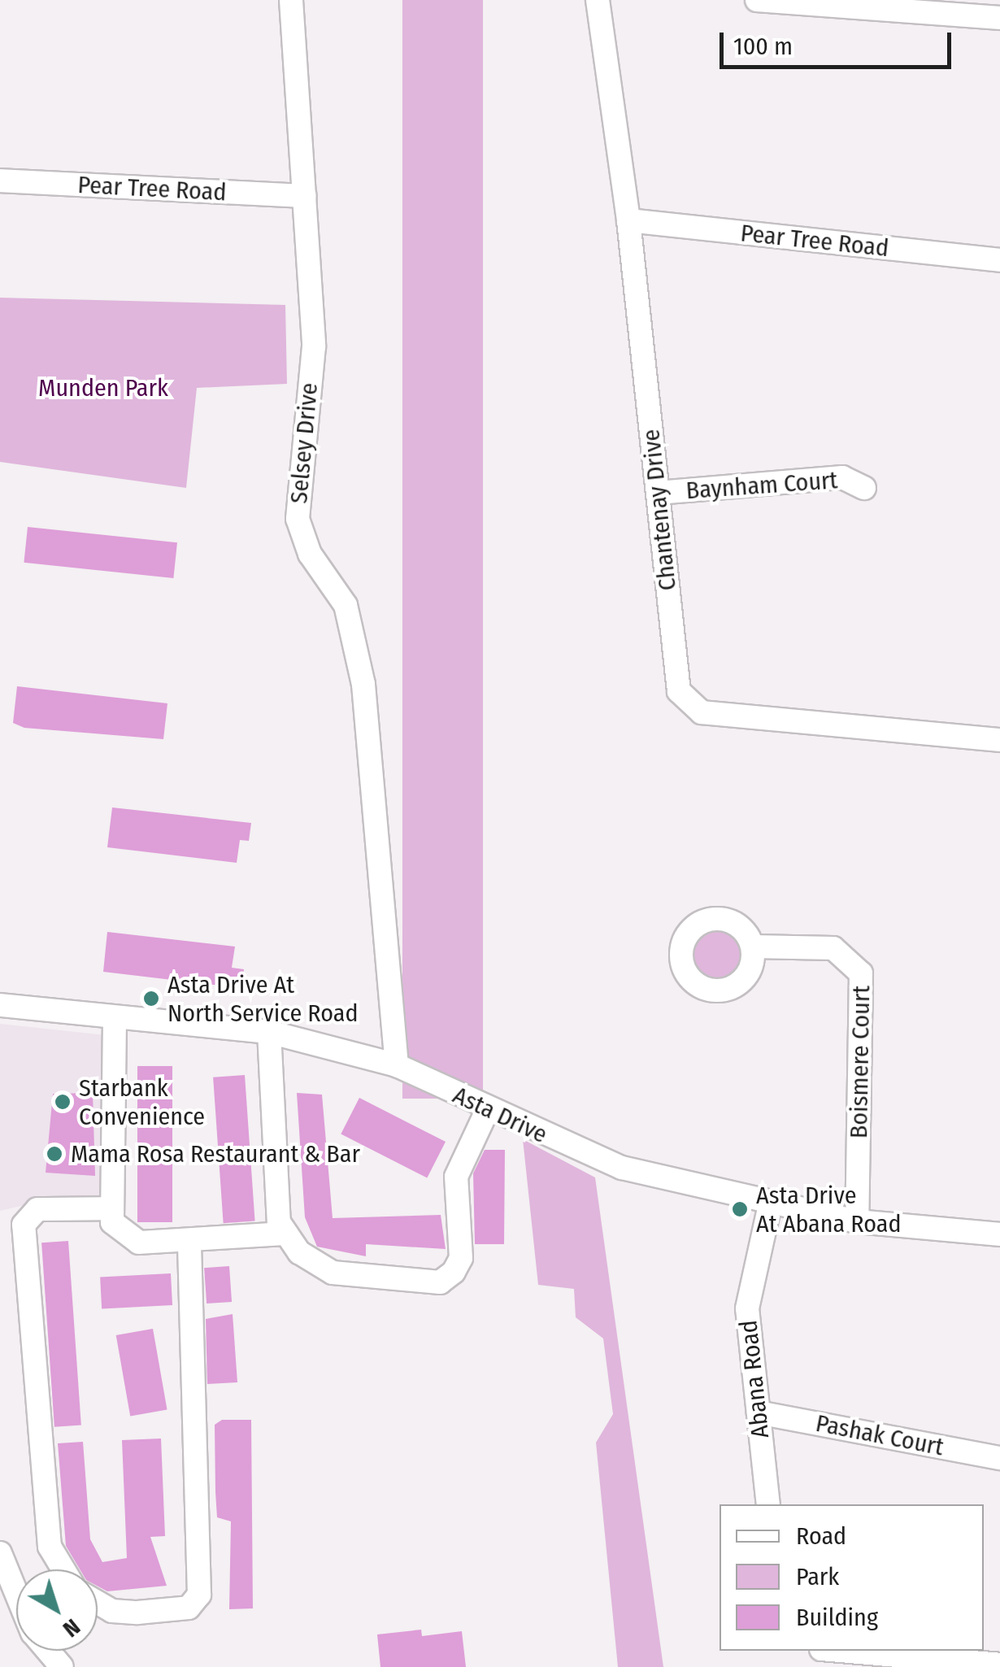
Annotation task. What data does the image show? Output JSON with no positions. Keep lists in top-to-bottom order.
{
  "streets": {
    "street": [
      "Pear Tree Road",
      "Selsey Drive",
      "Baynham Court",
      "Chantenay Drive",
      "Boismere Court",
      "Asta Drive",
      "Abana Road",
      "Pashak Court"
    ]
  },
  "crossings": [
    ["Pear Tree Road", "Selsey Drive"],
    ["Pear Tree Road", "Chantenay Drive"],
    ["Selsey Drive", "Asta Drive"],
    ["Baynham Court", "Chantenay Drive"],
    ["Boismere Court", "Asta Drive"],
    ["Asta Drive", "Abana Road"],
    ["Abana Road", "Pashak Court"]
  ],
  "parks": ["Munden Park"],
  "places": [
    "Asta Drive At North Service Road",
    "Starbank Convenience",
    "Mama Rosa Restaurant & Bar",
    "Asta Drive At Abana Road"
  ],
  "legend": ["Road", "Park", "Building"],
  "scale_bar": "100 m",
  "north": "bottom right"
}
